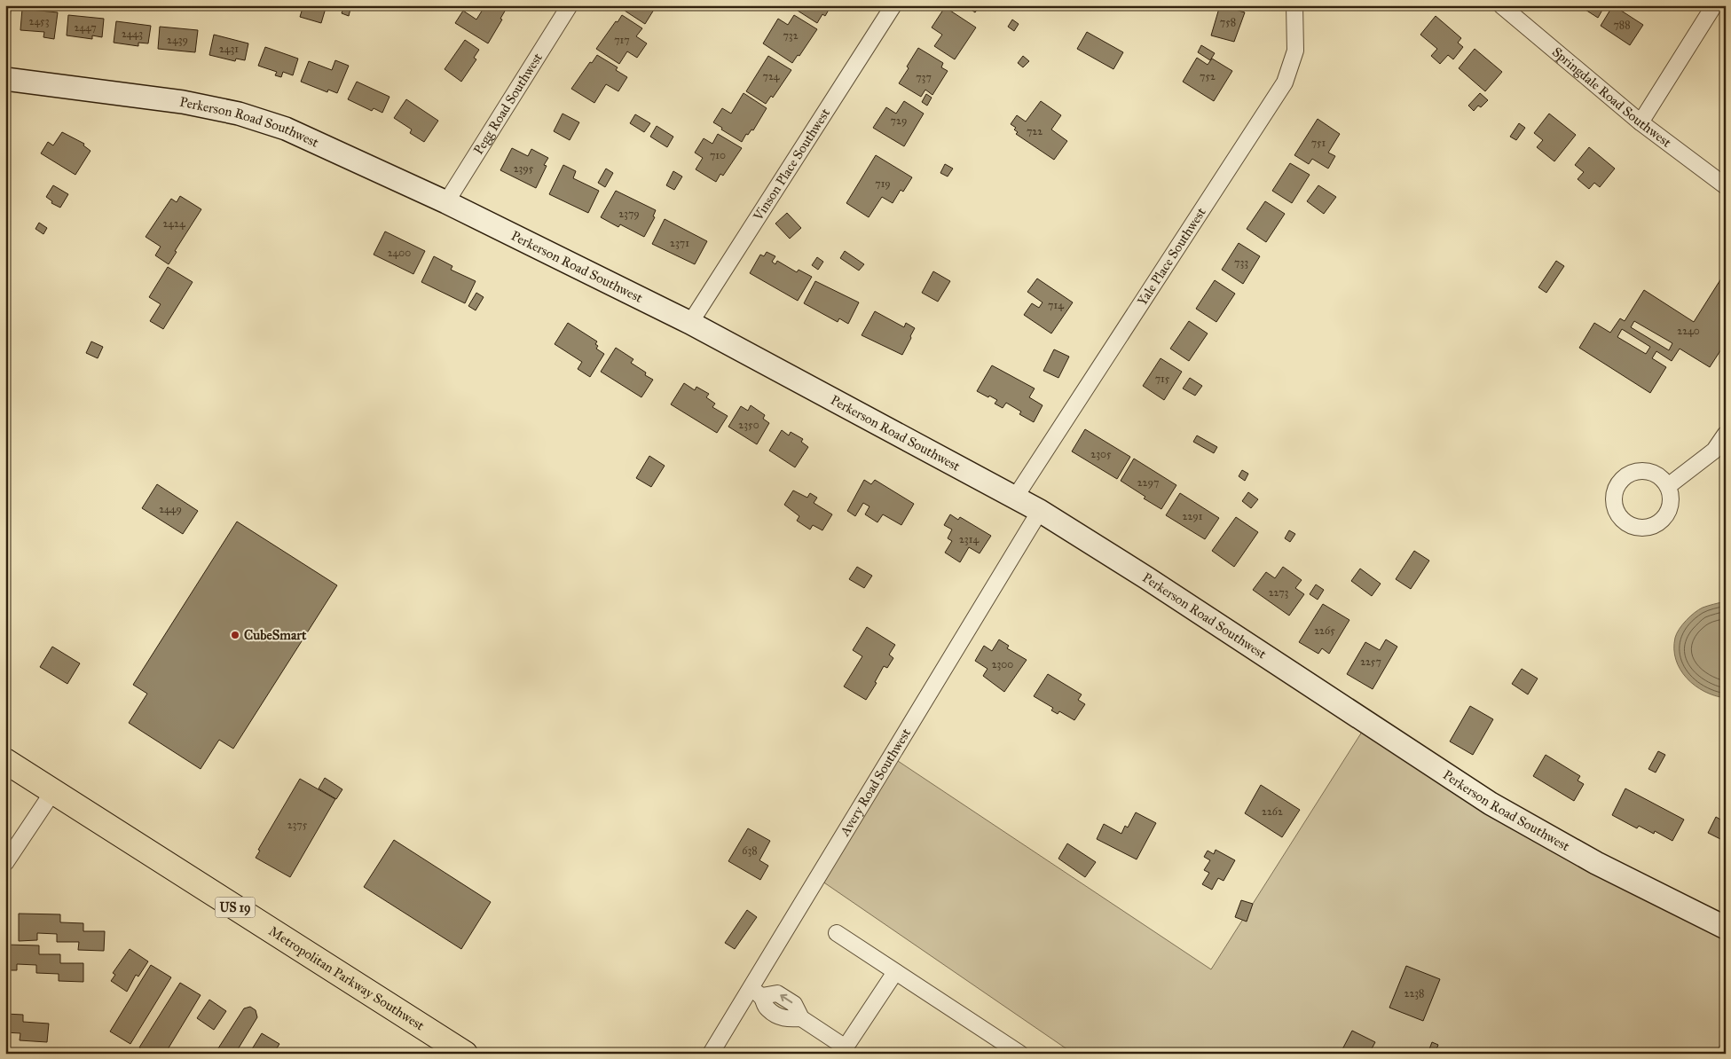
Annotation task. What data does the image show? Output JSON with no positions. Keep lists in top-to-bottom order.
{
  "streets": {
    "main road": ["US 19", "Metropolitan Parkway Southwest"],
    "street": [
      "Springdale Road Southwest",
      "Pegg Road Southwest",
      "Perkerson Road Southwest",
      "Vinson Place Southwest",
      "Yale Place Southwest",
      "Avery Road Southwest"
    ]
  },
  "crossings": [
    ["Pegg Road Southwest", "Perkerson Road Southwest"],
    ["Perkerson Road Southwest", "Vinson Place Southwest"],
    ["Perkerson Road Southwest", "Yale Place Southwest"],
    ["Perkerson Road Southwest", "Avery Road Southwest"]
  ],
  "places": ["CubeSmart"],
  "house_numbers": [
    "2453",
    "758",
    "788",
    "2447",
    "2443",
    "732",
    "2439",
    "717",
    "2431",
    "724",
    "752",
    "737",
    "729",
    "722",
    "751",
    "710",
    "2395",
    "719",
    "2379",
    "2424",
    "2371",
    "2400",
    "733",
    "714",
    "2240",
    "715",
    "2350",
    "2305",
    "2297",
    "2449",
    "2291",
    "2314",
    "2273",
    "2265",
    "2257",
    "2300",
    "2262",
    "2375",
    "638",
    "2238"
  ]
}
